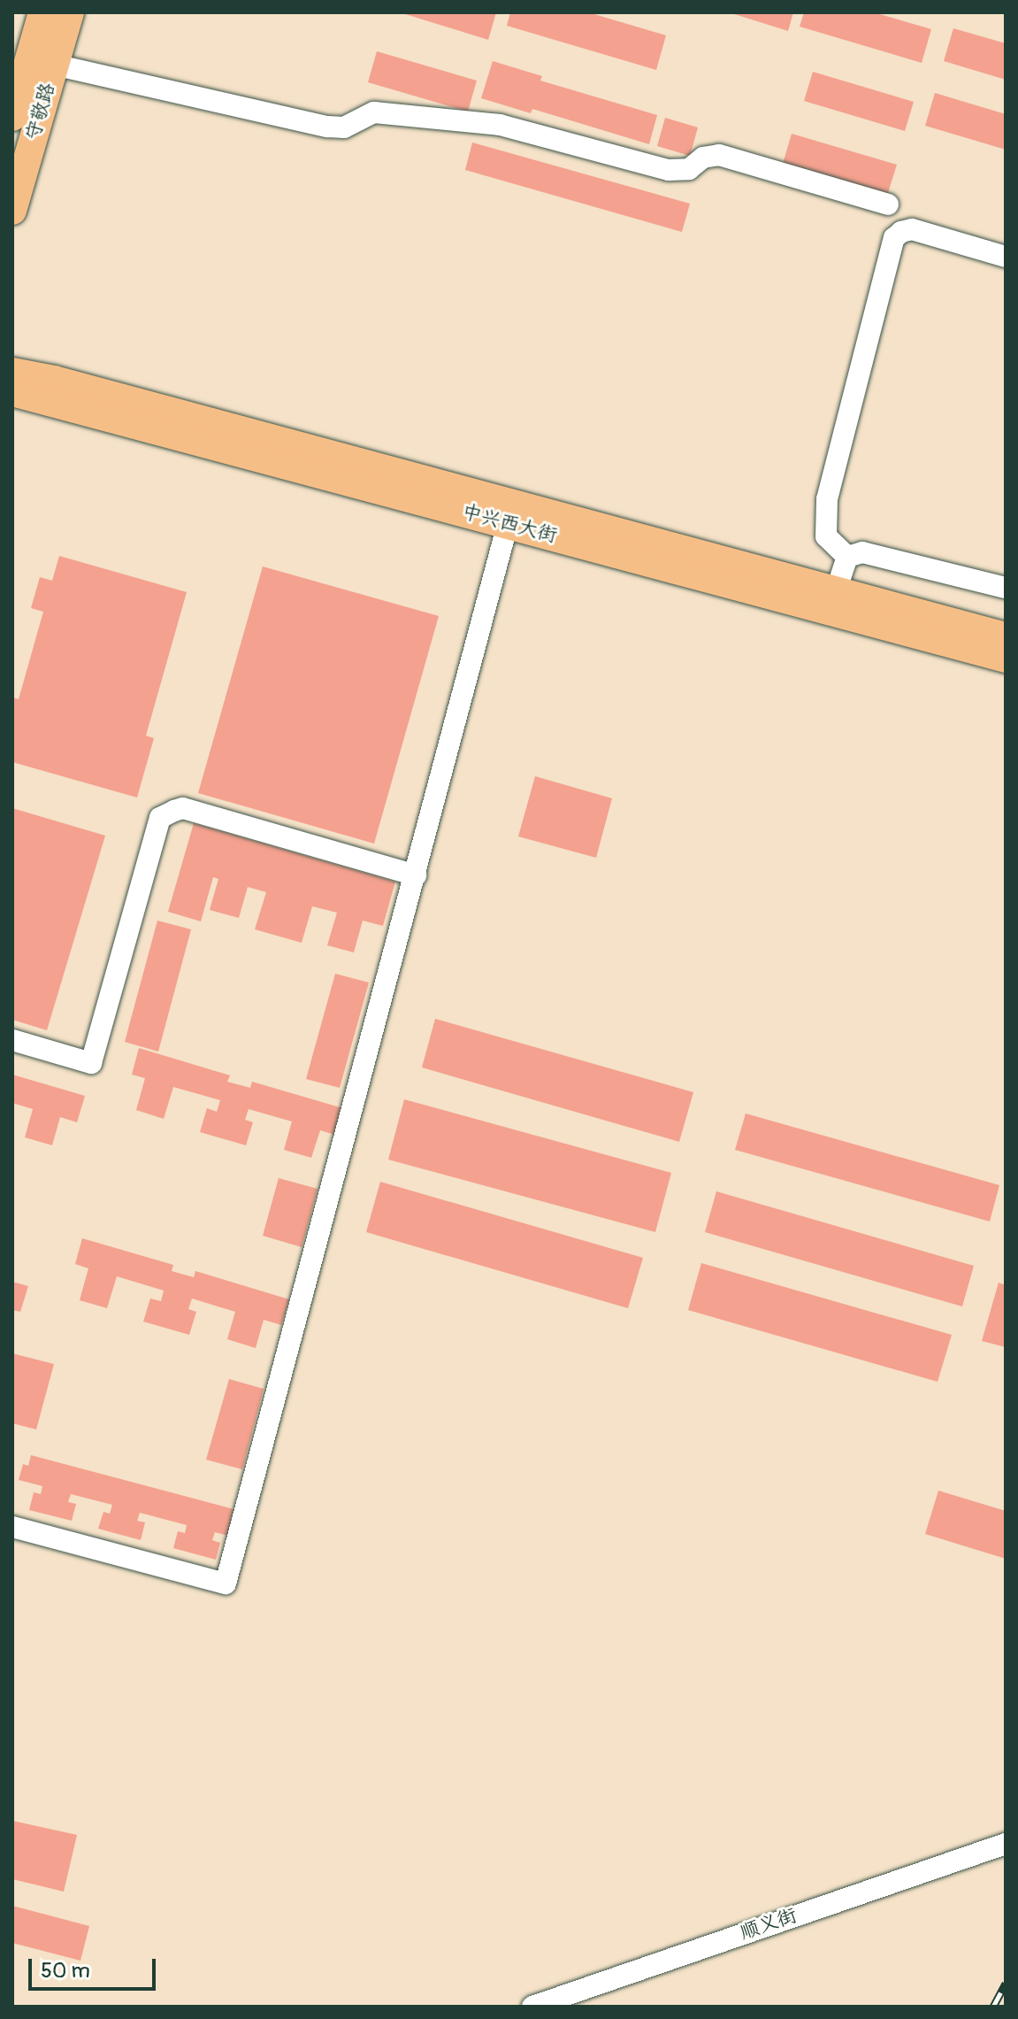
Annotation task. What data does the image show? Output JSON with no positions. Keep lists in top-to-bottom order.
{
  "streets": {
    "main road": ["守敬路", "中兴西大街"],
    "street": ["顺义街"]
  },
  "scale_bar": "50 m"
}
